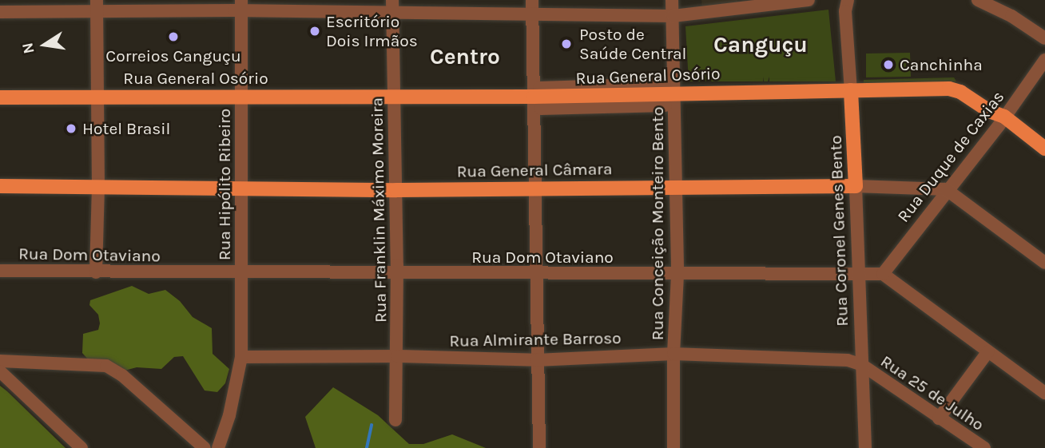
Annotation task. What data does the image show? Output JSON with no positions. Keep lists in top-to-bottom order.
{
  "streets": {
    "main road": ["Rua General Osório", "Rua General Câmara", "Rua Coronel Genes Bento"],
    "street": [
      "Rua Duque de Caxias",
      "Rua Hipólito Ribeiro",
      "Rua Franklin Máximo Moreira",
      "Rua Conceição Monteiro Bento",
      "Rua Dom Otaviano",
      "Rua Almirante Barroso",
      "Rua 25 de Julho"
    ]
  },
  "crossings": [
    ["Rua General Osório", "Rua Duque de Caxias"],
    ["Rua General Osório", "Rua Hipólito Ribeiro"],
    ["Rua General Osório", "Rua Franklin Máximo Moreira"],
    ["Rua General Osório", "Rua Conceição Monteiro Bento"],
    ["Rua General Osório", "Rua Coronel Genes Bento"],
    ["Rua Duque de Caxias", "Rua General Câmara"],
    ["Rua Duque de Caxias", "Rua Dom Otaviano"],
    ["Rua General Câmara", "Rua Hipólito Ribeiro"],
    ["Rua General Câmara", "Rua Franklin Máximo Moreira"],
    ["Rua General Câmara", "Rua Conceição Monteiro Bento"],
    ["Rua General Câmara", "Rua Coronel Genes Bento"],
    ["Rua Hipólito Ribeiro", "Rua Dom Otaviano"],
    ["Rua Hipólito Ribeiro", "Rua Almirante Barroso"],
    ["Rua Franklin Máximo Moreira", "Rua Dom Otaviano"],
    ["Rua Franklin Máximo Moreira", "Rua Almirante Barroso"],
    ["Rua Conceição Monteiro Bento", "Rua Dom Otaviano"],
    ["Rua Conceição Monteiro Bento", "Rua Almirante Barroso"],
    ["Rua Coronel Genes Bento", "Rua Dom Otaviano"],
    ["Rua Coronel Genes Bento", "Rua Almirante Barroso"],
    ["Rua Coronel Genes Bento", "Rua 25 de Julho"],
    ["Rua Almirante Barroso", "Rua 25 de Julho"]
  ],
  "districts": ["Canguçu", "Centro"],
  "places": [
    "Escritório Dois Irmãos",
    "Correios Canguçu",
    "Posto de Saúde Central",
    "Canchinha",
    "Hotel Brasil"
  ],
  "north": "left"
}
